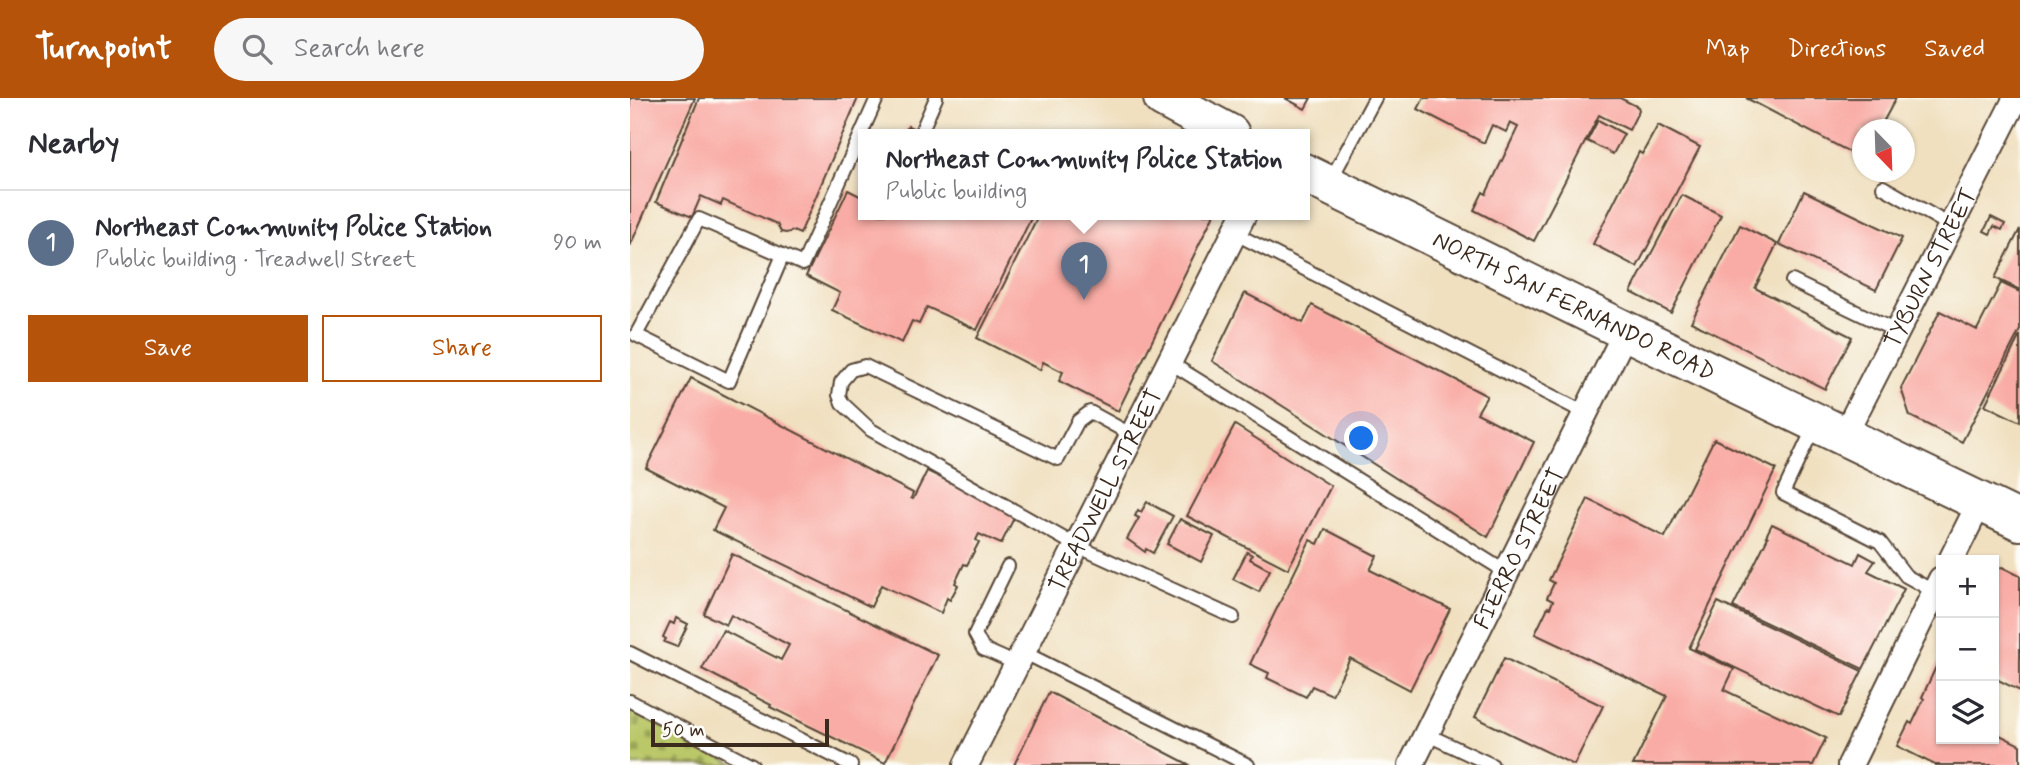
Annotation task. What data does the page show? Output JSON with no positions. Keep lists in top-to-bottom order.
{
  "streets": {
    "main road": ["NORTH SAN FERNANDO ROAD"],
    "street": ["TYBURN STREET", "TREADWELL STREET", "FIERRO STREET"]
  },
  "crossings": [
    ["TYBURN STREET", "NORTH SAN FERNANDO ROAD"],
    ["NORTH SAN FERNANDO ROAD", "FIERRO STREET"]
  ],
  "scale_bar": "50 m",
  "north": "bottom right",
  "page": {
    "header": "Turnpoint",
    "search": "Search here",
    "nav": ["Map", "Directions", "Saved"],
    "heading": "Nearby",
    "popup": ["Northeast Community Police Station", "Public building"],
    "list": [
      {
        "mark": "1",
        "name": "Northeast Community Police Station",
        "note": "Public building · Treadwell Street",
        "value": "90 m"
      }
    ],
    "pins": "1",
    "buttons": ["Save", "Share"],
    "map_buttons": ["+", "−"],
    "scale": "50 m"
  }
}
